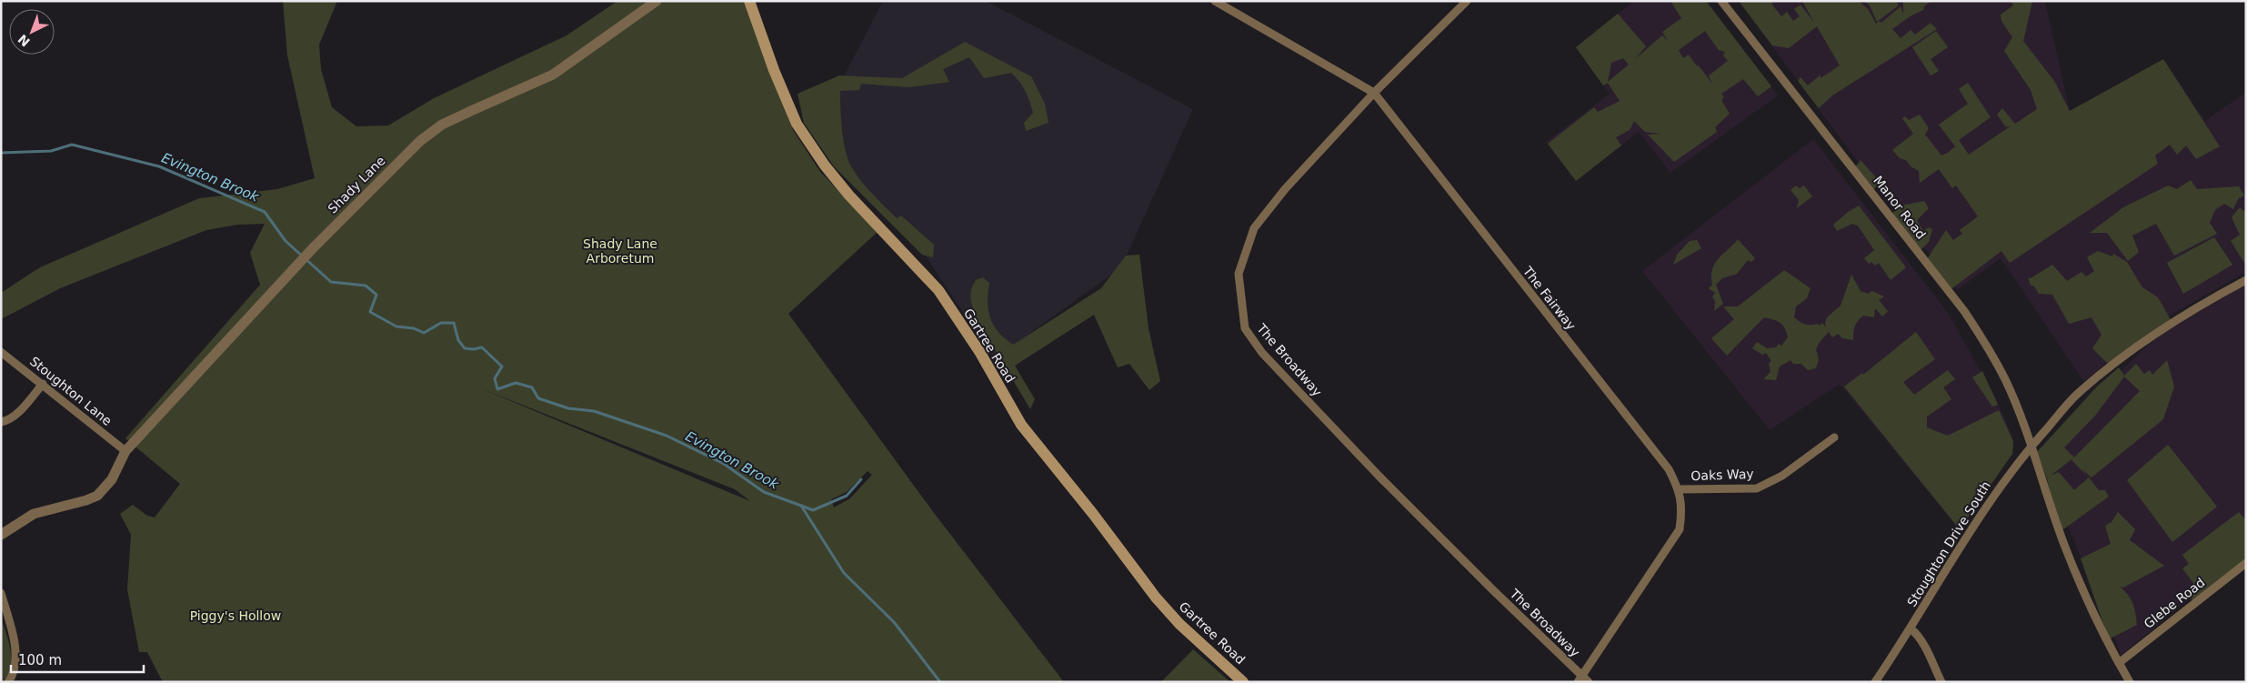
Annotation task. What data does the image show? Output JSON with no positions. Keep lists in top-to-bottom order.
{
  "streets": {
    "main road": ["Gartree Road"],
    "street": [
      "Shady Lane",
      "Manor Road",
      "The Fairway",
      "The Broadway",
      "Stoughton Lane",
      "Oaks Way",
      "Stoughton Drive South",
      "Glebe Road"
    ]
  },
  "crossings": [
    ["Shady Lane", "Stoughton Lane"],
    ["Manor Road", "Stoughton Drive South"],
    ["Manor Road", "Glebe Road"],
    ["The Fairway", "The Broadway"],
    ["The Fairway", "Oaks Way"]
  ],
  "water": ["Evington Brook"],
  "parks": ["Shady Lane Arboretum", "Piggy's Hollow"],
  "scale_bar": "100 m",
  "north": "bottom left"
}
